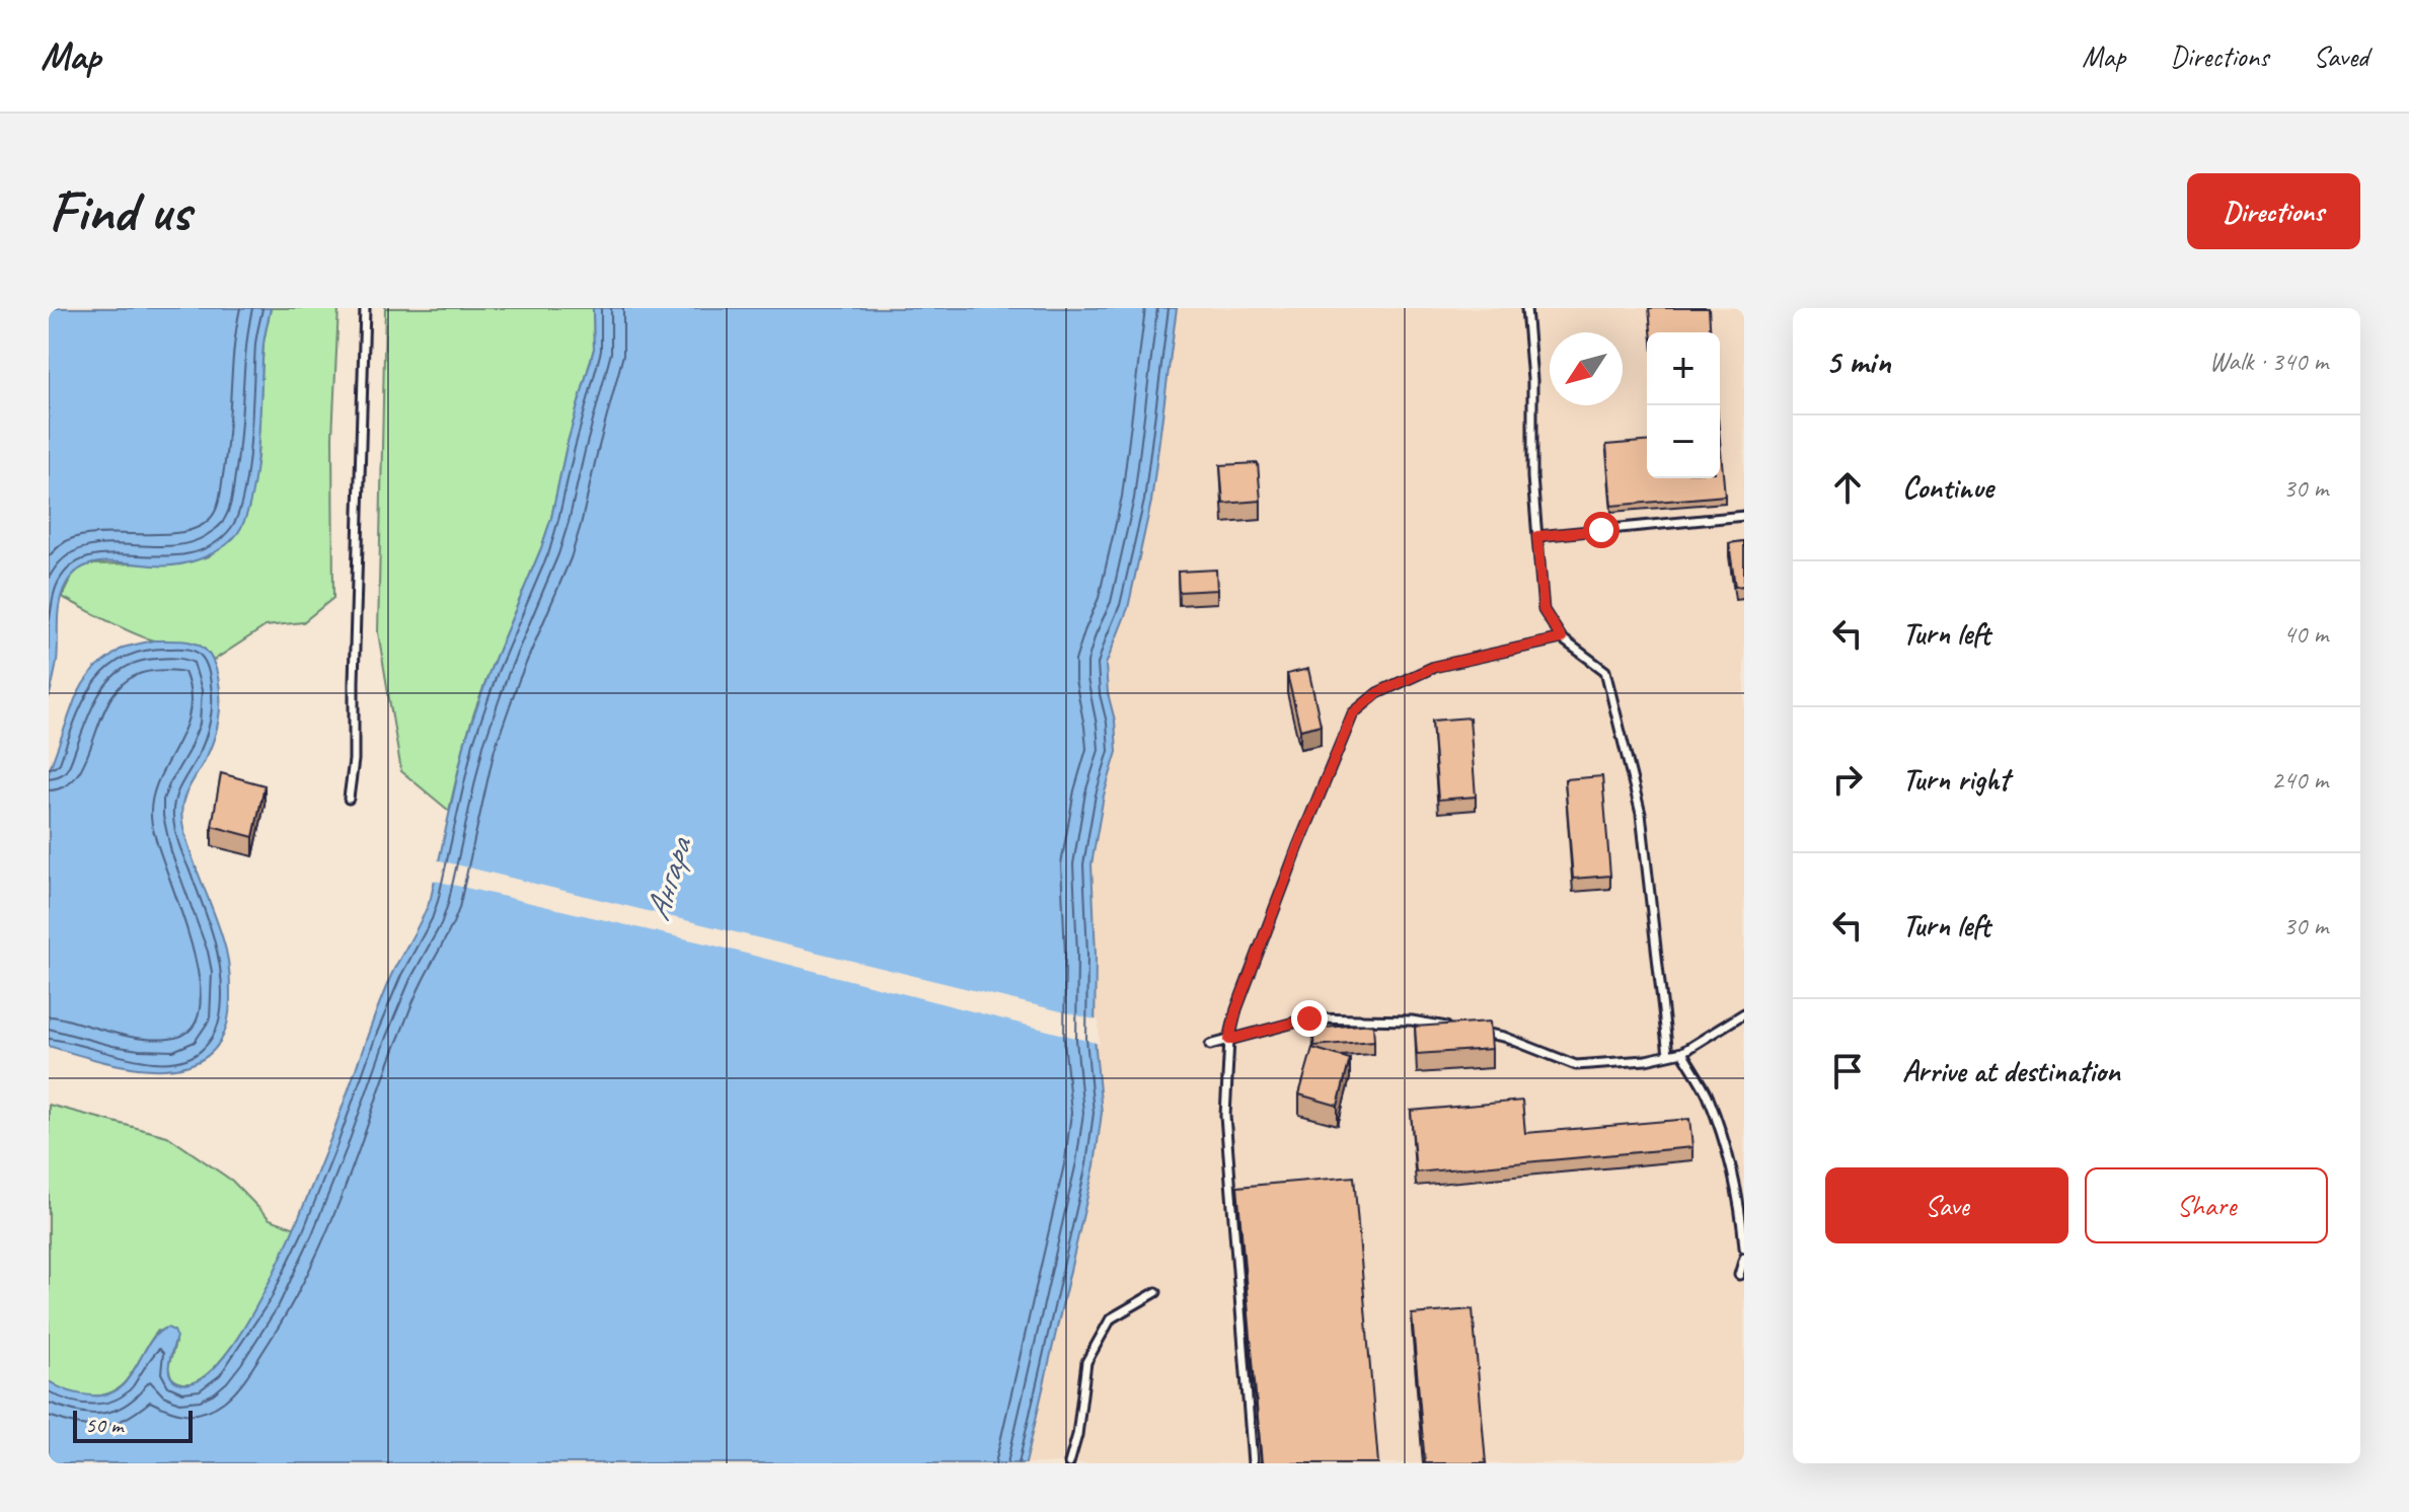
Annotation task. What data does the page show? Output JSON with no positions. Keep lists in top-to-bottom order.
{
  "water": ["Ангара"],
  "scale_bar": "50 m",
  "north": "bottom left",
  "page": {
    "header": "Map",
    "nav": ["Map", "Directions", "Saved"],
    "buttons": [
      "Directions",
      ["Save", "Share"]
    ],
    "title": "Find us",
    "heading": ["5 min", "Walk · 340 m"],
    "map_buttons": ["+", "−"],
    "list": [
      ["Continue", "30 m"],
      ["Turn left", "40 m"],
      ["Turn right", "240 m"],
      ["Turn left", "30 m"],
      "Arrive at destination"
    ],
    "scale": "50 m"
  }
}
